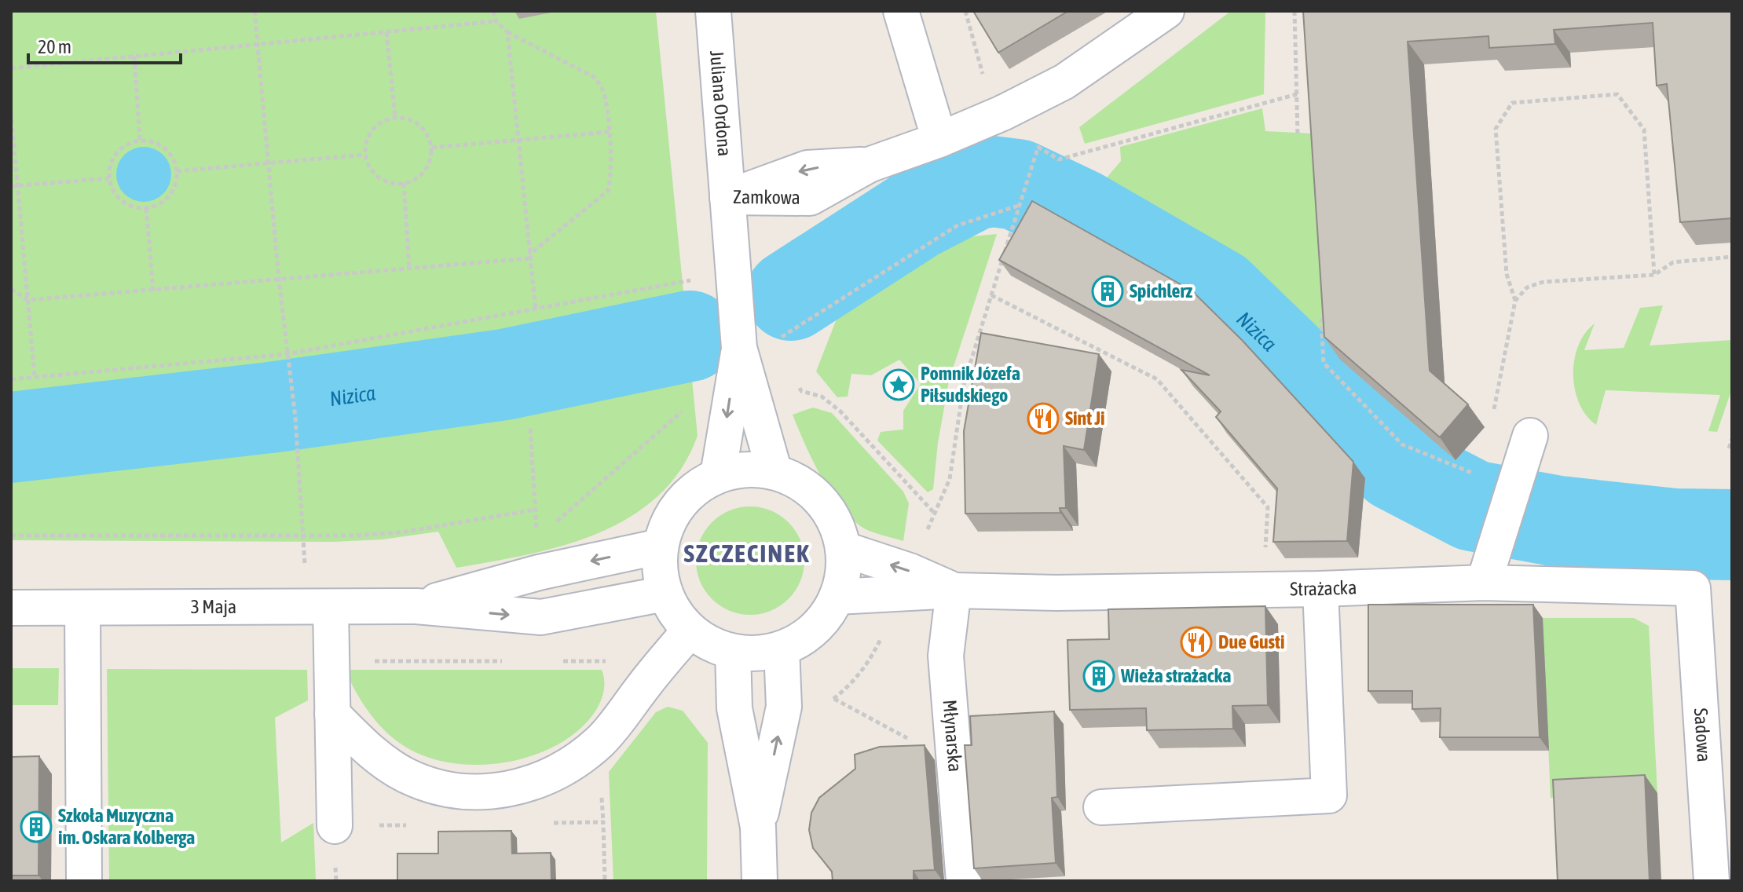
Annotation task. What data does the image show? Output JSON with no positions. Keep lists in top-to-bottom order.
{
  "streets": {
    "street": [
      "Juliana Ordona",
      "Zamkowa",
      "Strażacka",
      "3 Maja",
      "Sadowa",
      "Młynarska"
    ]
  },
  "crossings": [
    ["Juliana Ordona", "Zamkowa"],
    ["Strażacka", "3 Maja"],
    ["Strażacka", "Sadowa"],
    ["Strażacka", "Młynarska"]
  ],
  "districts": ["SZCZECINEK"],
  "water": ["Nizica"],
  "places": {
    "building": ["Spichlerz", "Wieża strażacka", "Szkoła Muzyczna im. Oskara Kolberga"],
    "place": ["Pomnik Józefa Piłsudskiego"],
    "restaurant": ["Sint Ji", "Due Gusti"]
  },
  "scale_bar": "20 m"
}
